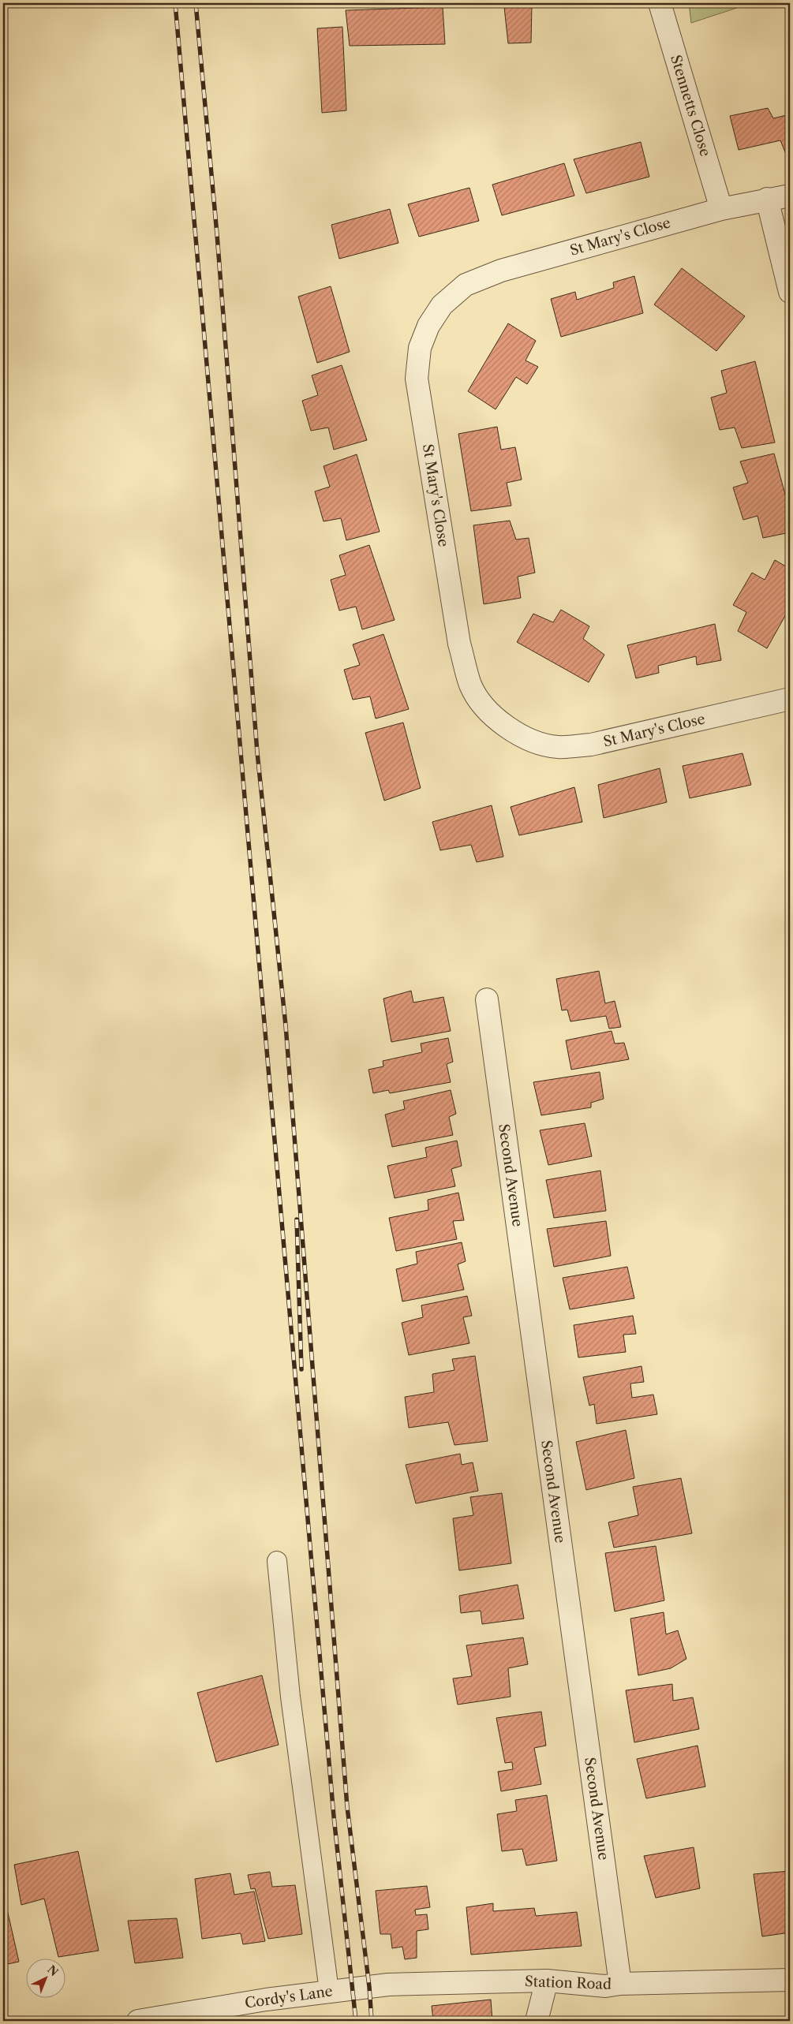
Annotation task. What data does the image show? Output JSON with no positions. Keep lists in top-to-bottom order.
{
  "streets": {
    "street": [
      "Stennetts Close",
      "St Mary's Close",
      "Second Avenue",
      "Station Road",
      "Cordy's Lane"
    ]
  },
  "crossings": [
    ["Stennetts Close", "St Mary's Close"],
    ["Second Avenue", "Station Road"],
    ["Station Road", "Cordy's Lane"]
  ],
  "north": "top right"
}
